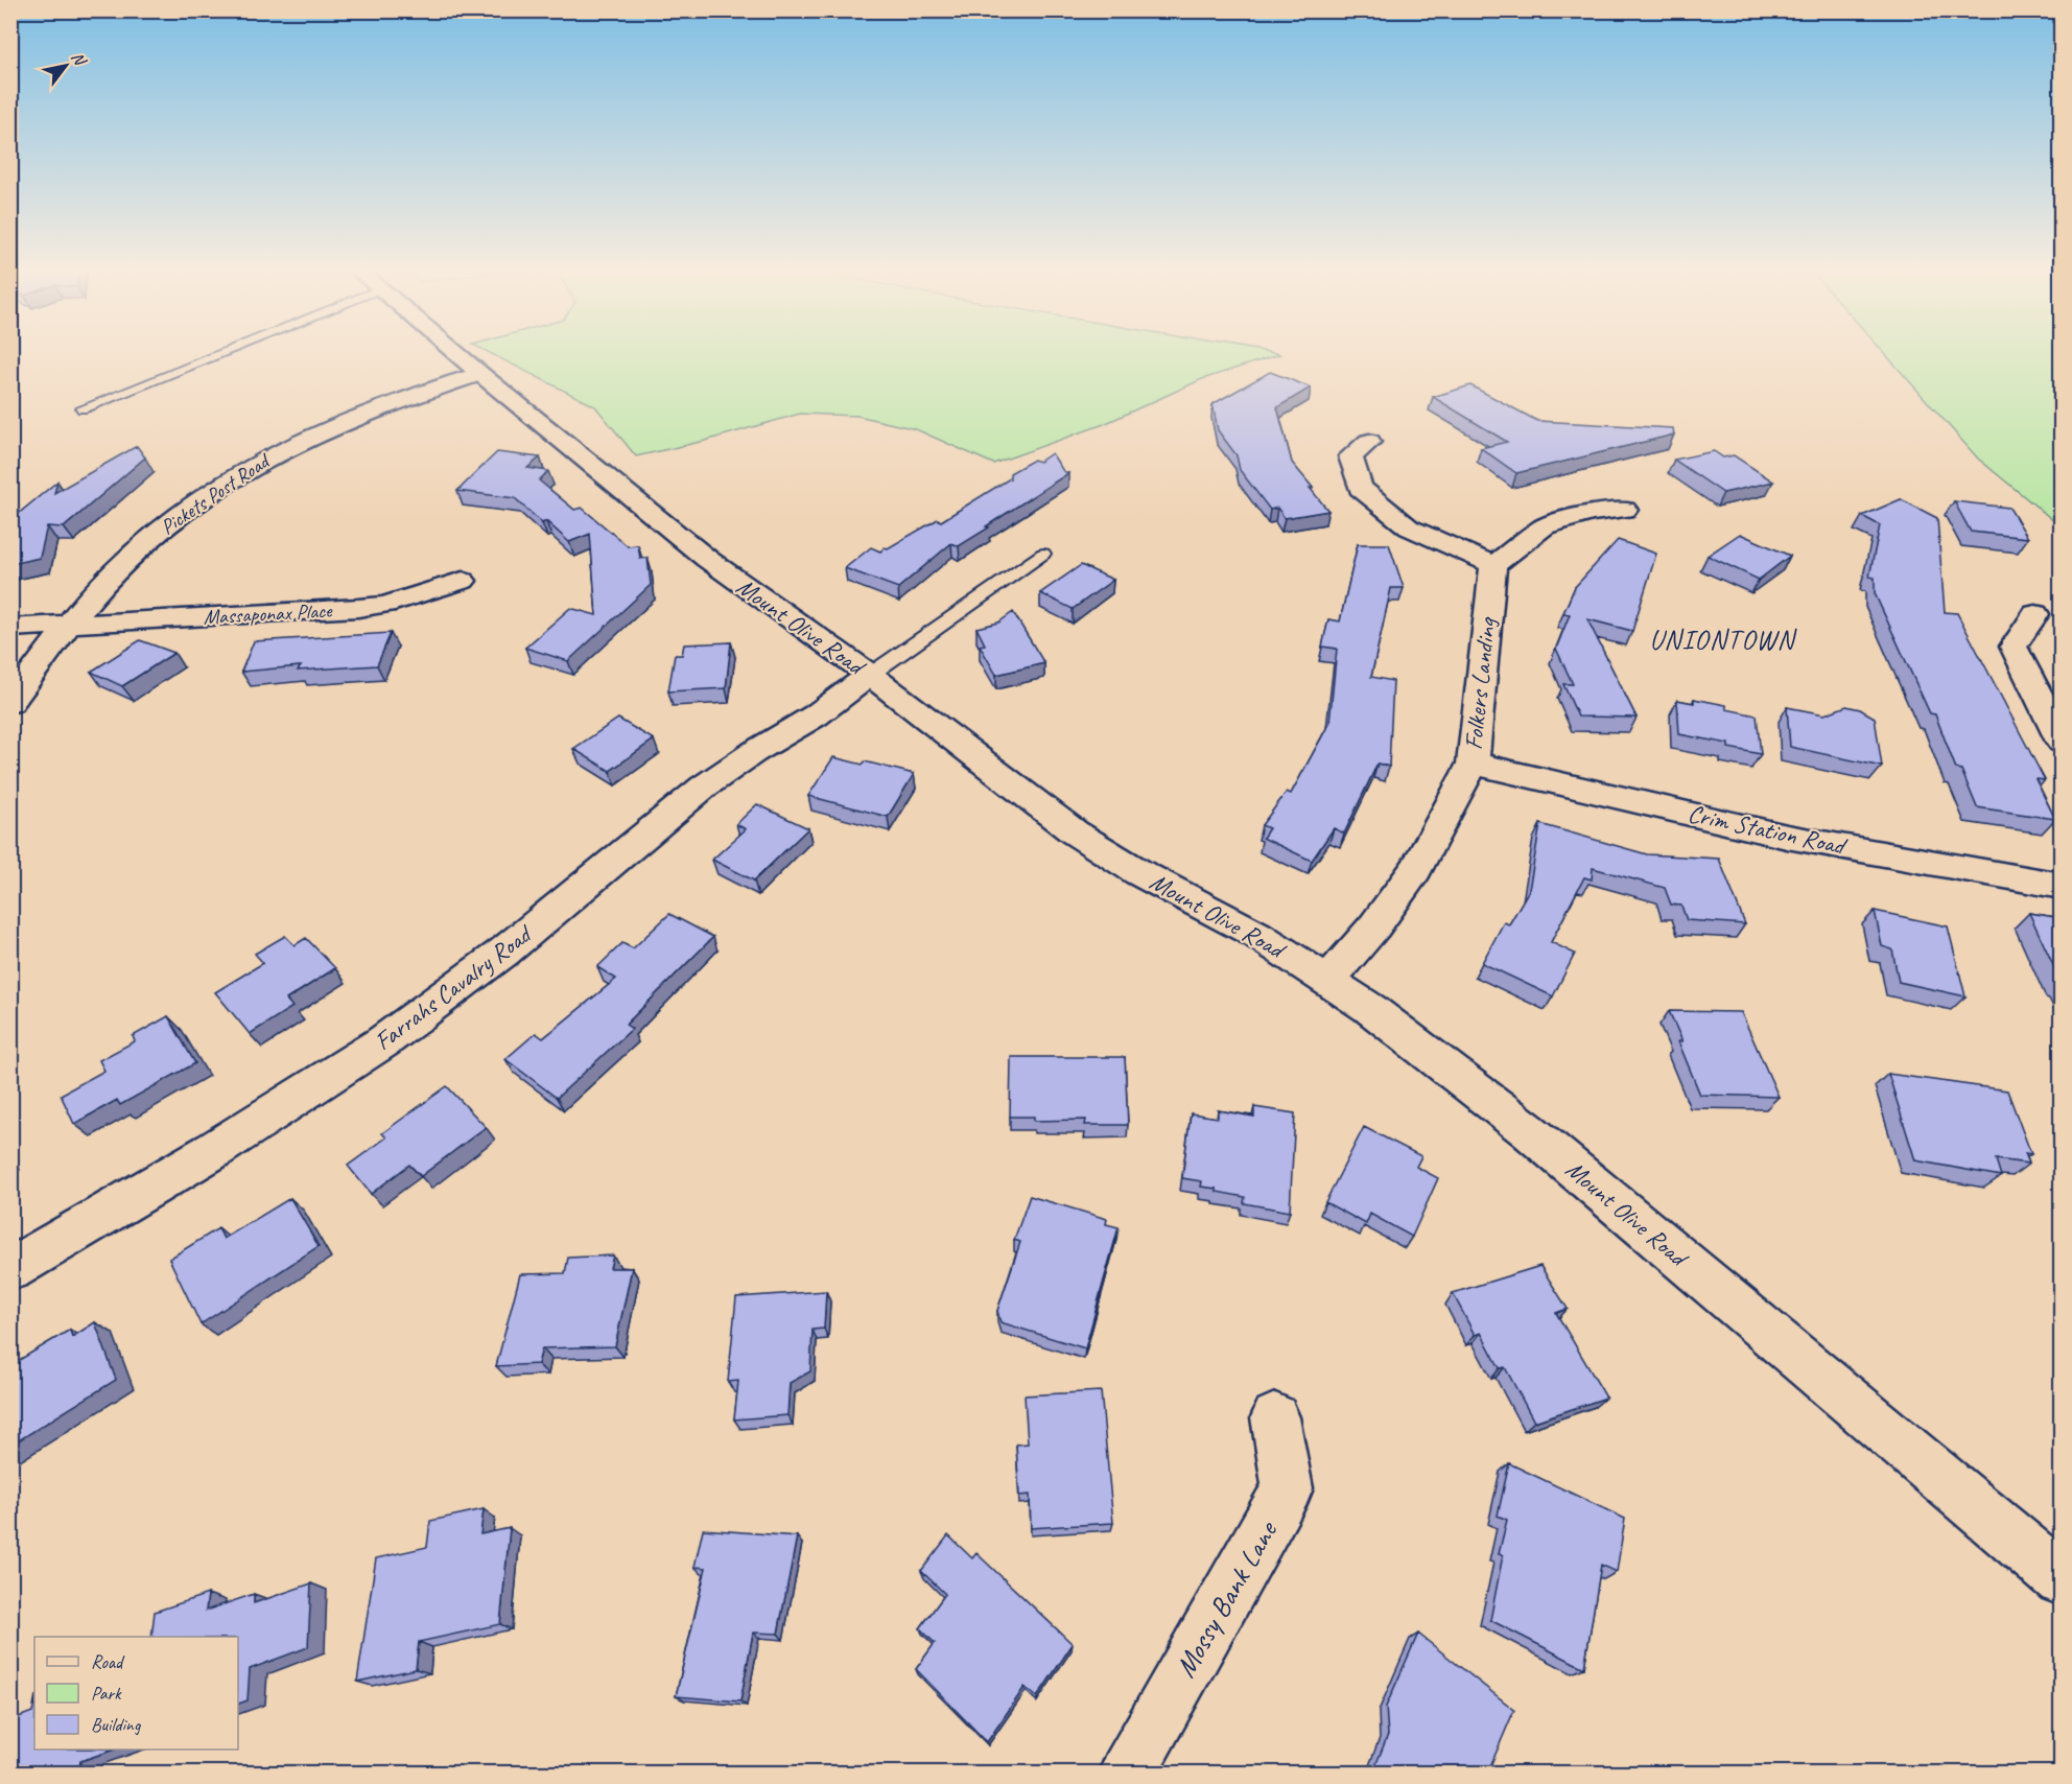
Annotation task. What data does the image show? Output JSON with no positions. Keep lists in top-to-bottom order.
{
  "streets": {
    "street": [
      "Pickets Post Road",
      "Massaponax Place",
      "Mount Olive Road",
      "Folkers Landing",
      "Crim Station Road",
      "Farrahs Cavalry Road",
      "Mossy Bank Lane"
    ]
  },
  "crossings": [
    ["Pickets Post Road", "Massaponax Place"],
    ["Pickets Post Road", "Mount Olive Road"],
    ["Mount Olive Road", "Folkers Landing"],
    ["Mount Olive Road", "Farrahs Cavalry Road"],
    ["Folkers Landing", "Crim Station Road"]
  ],
  "districts": ["UNIONTOWN"],
  "legend": ["Road", "Park", "Building"],
  "north": "top right"
}
